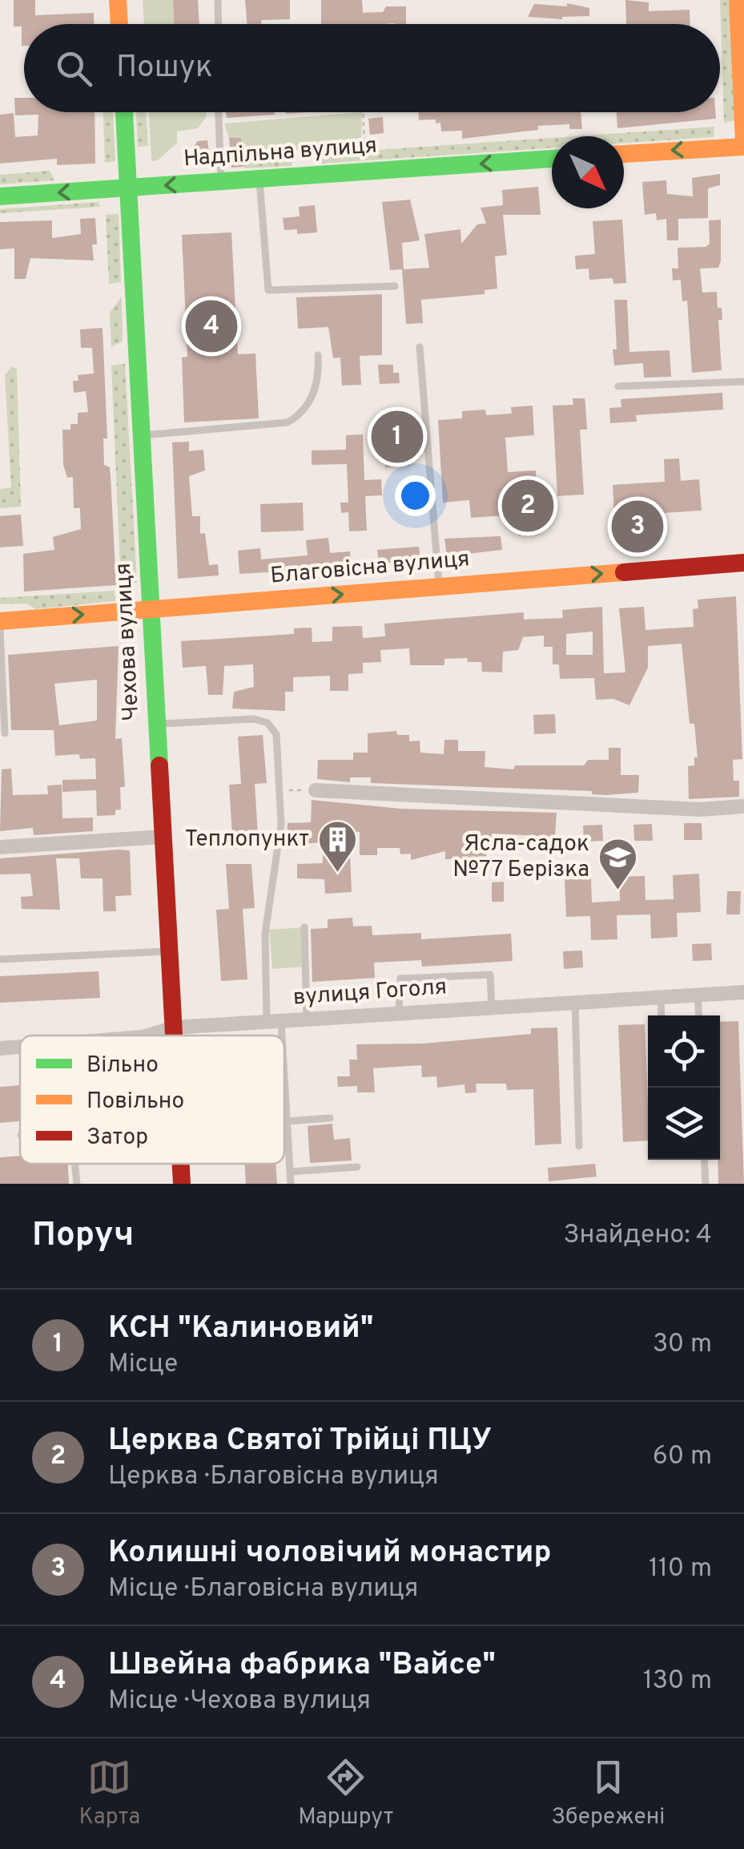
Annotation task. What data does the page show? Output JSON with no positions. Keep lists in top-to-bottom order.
{
  "streets": {
    "main road": ["Надпільна вулиця", "Благовісна вулиця", "Чехова вулиця"],
    "street": ["вулиця Гоголя"]
  },
  "crossings": [
    ["Надпільна вулиця", "Чехова вулиця"],
    ["Благовісна вулиця", "Чехова вулиця"],
    ["Чехова вулиця", "вулиця Гоголя"]
  ],
  "one_way": ["Надпільна вулиця", "Благовісна вулиця"],
  "places": {
    "building": ["Теплопункт"],
    "school or university": ["Ясла-садок №77 Берізка"]
  },
  "legend": ["Вільно", "Повільно", "Затор"],
  "north": "bottom right",
  "page": {
    "search": "Пошук",
    "pins": [
      "4",
      "1",
      "2",
      "3"
    ],
    "heading": ["Поруч", "Знайдено: 4"],
    "list": [
      {
        "mark": "1",
        "name": "КСН \"Калиновий\"",
        "note": "Місце",
        "value": "30 m"
      },
      {
        "mark": "2",
        "name": "Церква Святої Трійці ПЦУ",
        "note": "Церква · Благовісна вулиця",
        "value": "60 m"
      },
      {
        "mark": "3",
        "name": "Колишні чоловічий монастир",
        "note": "Місце · Благовісна вулиця",
        "value": "110 m"
      },
      {
        "mark": "4",
        "name": "Швейна фабрика \"Вайсе\"",
        "note": "Місце · Чехова вулиця",
        "value": "130 m"
      }
    ],
    "nav": ["Карта", "Маршрут", "Збережені"]
  }
}
